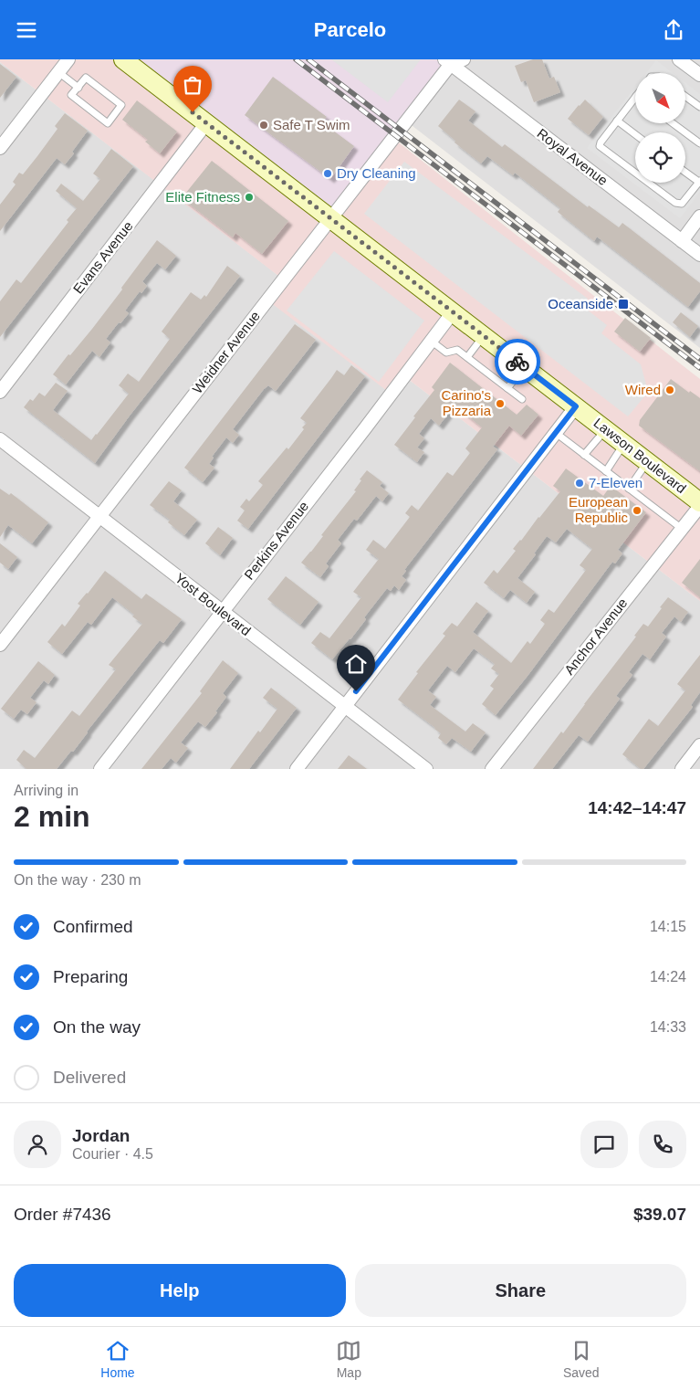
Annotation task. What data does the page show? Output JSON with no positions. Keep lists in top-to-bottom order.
{
  "streets": {
    "main road": ["Lawson Boulevard"],
    "street": [
      "Royal Avenue",
      "Evans Avenue",
      "Weidner Avenue",
      "Perkins Avenue",
      "Yost Boulevard",
      "Anchor Avenue"
    ]
  },
  "crossings": [
    ["Royal Avenue", "Weidner Avenue"],
    ["Evans Avenue", "Lawson Boulevard"],
    ["Weidner Avenue", "Lawson Boulevard"],
    ["Weidner Avenue", "Yost Boulevard"],
    ["Lawson Boulevard", "Perkins Avenue"],
    ["Perkins Avenue", "Yost Boulevard"]
  ],
  "places": {
    "other": [
      "Safe T Swim",
      "Dry Cleaning",
      "Elite Fitness",
      "Wired",
      "Carino's Pizzaria",
      "7-Eleven",
      "European Republic"
    ],
    "transit": ["Oceanside"]
  },
  "north": "bottom right",
  "page": {
    "header": "Parcelo",
    "heading": ["2 min", "Arriving in", "14:42–14:47"],
    "panel": [
      "Jordan",
      "Courier · 4.5",
      "Order #7436",
      "$39.07"
    ],
    "bar": "On the way · 230 m",
    "list": [
      ["Confirmed", "14:15"],
      ["Preparing", "14:24"],
      ["On the way", "14:33"],
      "Delivered"
    ],
    "buttons": ["Help", "Share"],
    "tabs": ["Home", "Map", "Saved"]
  }
}
